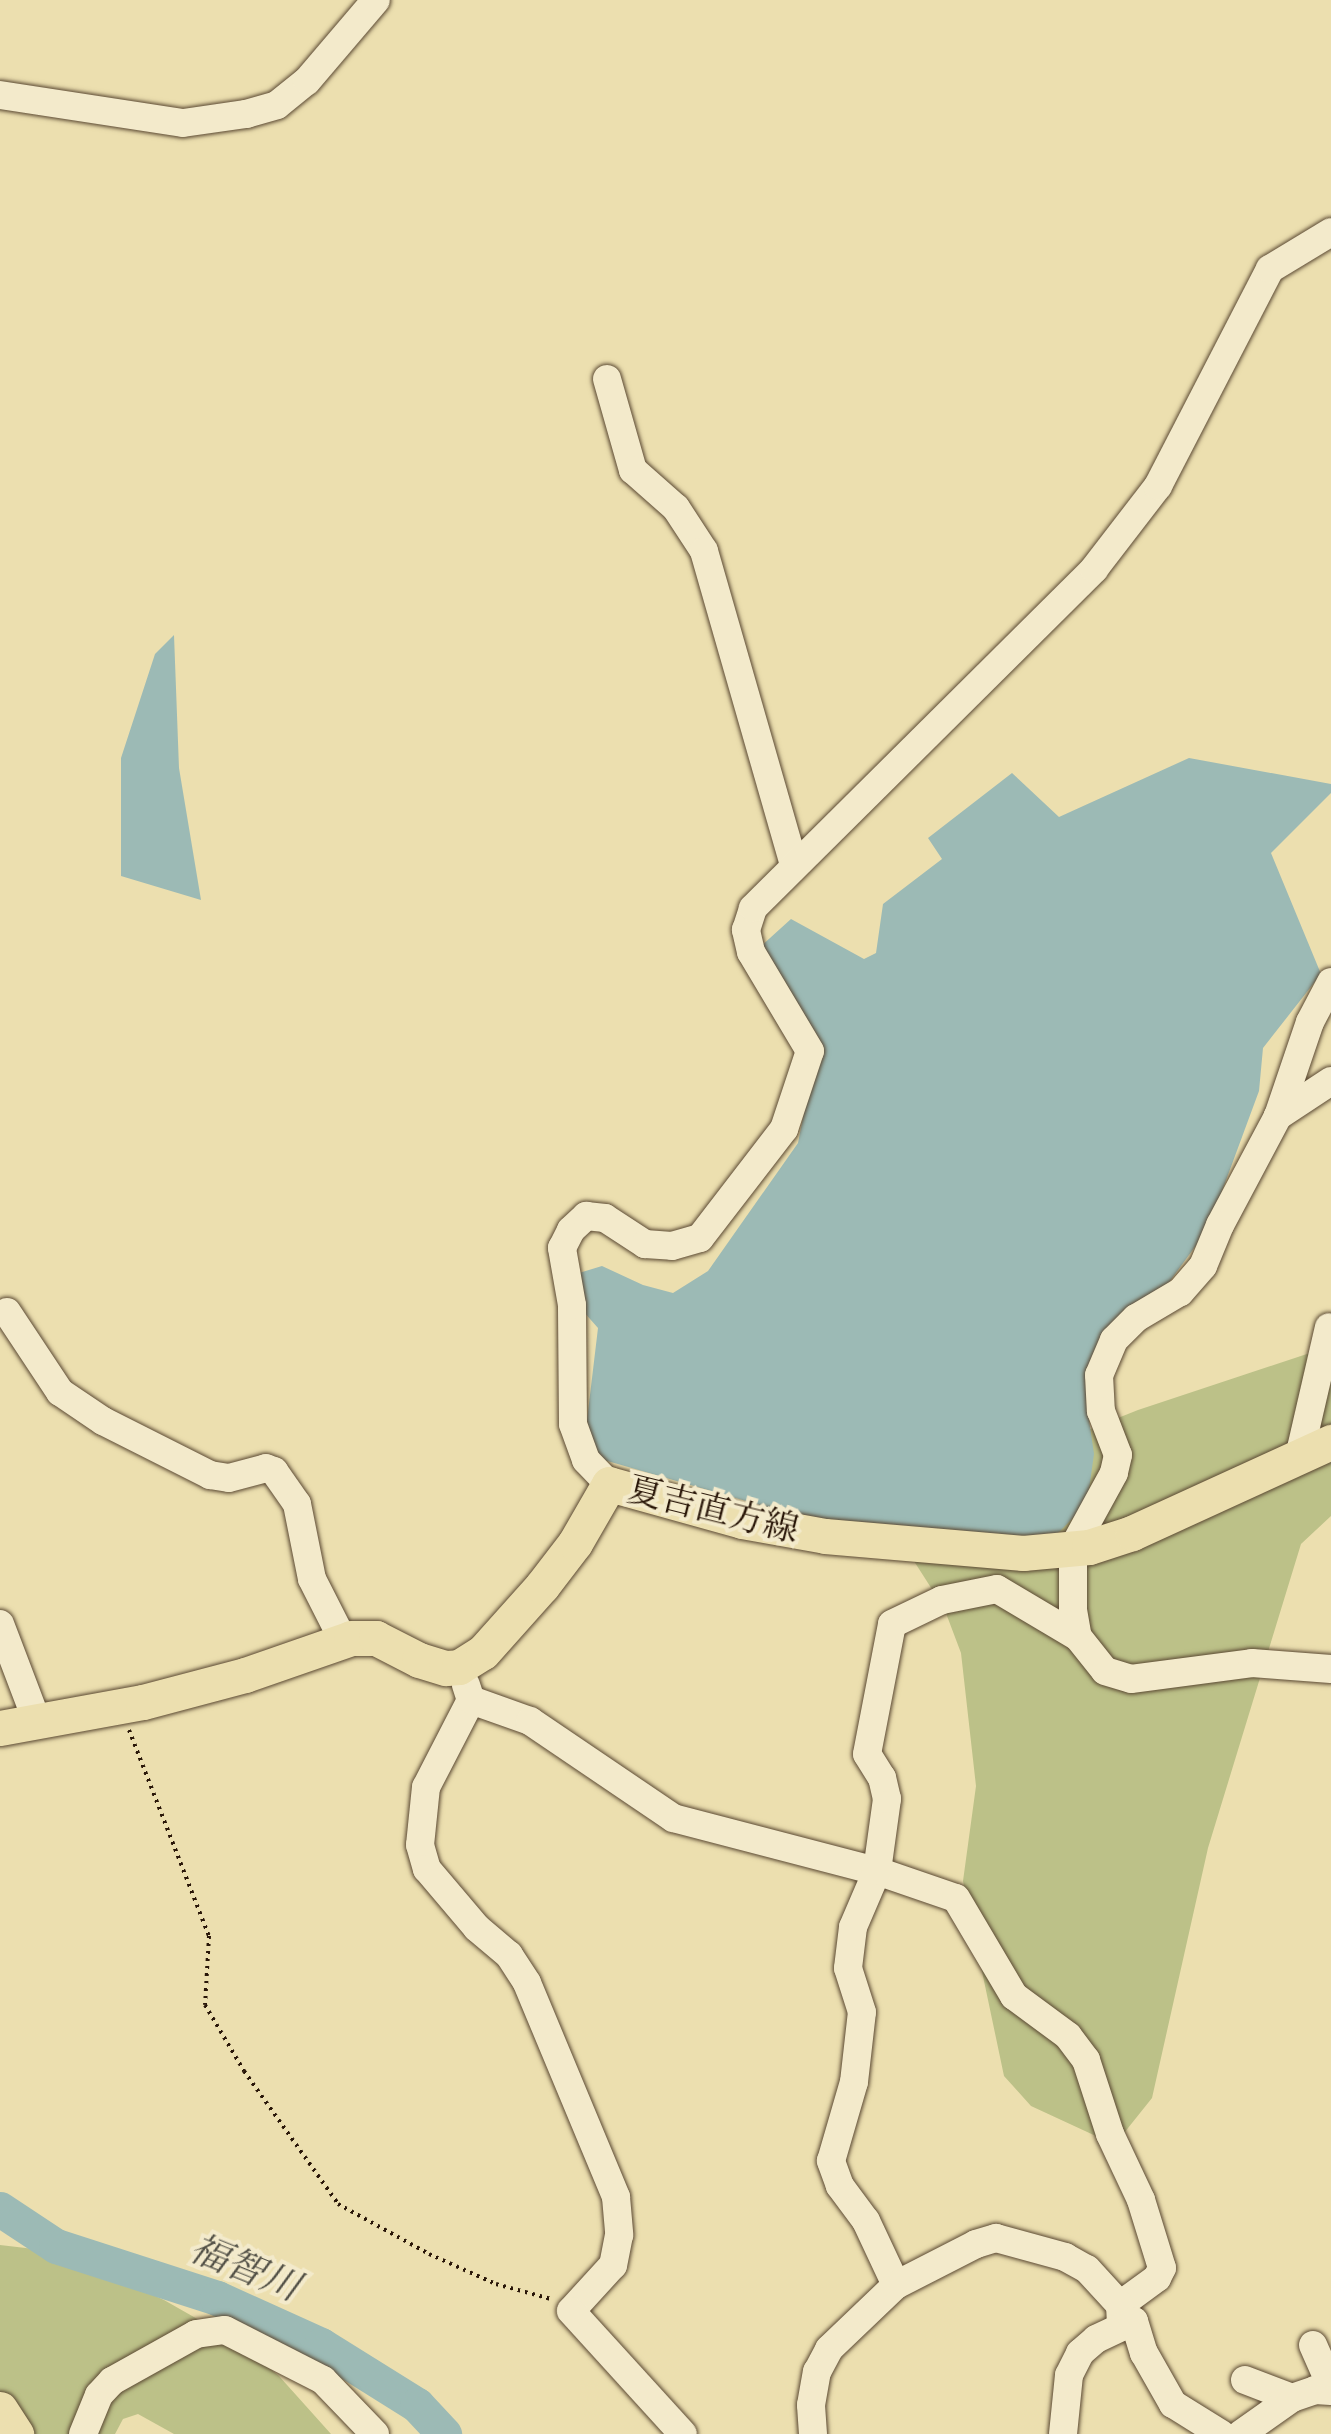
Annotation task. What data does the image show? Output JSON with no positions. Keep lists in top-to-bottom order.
{
  "streets": {
    "main road": ["夏吉直方線"]
  },
  "water": ["福智川"]
}
